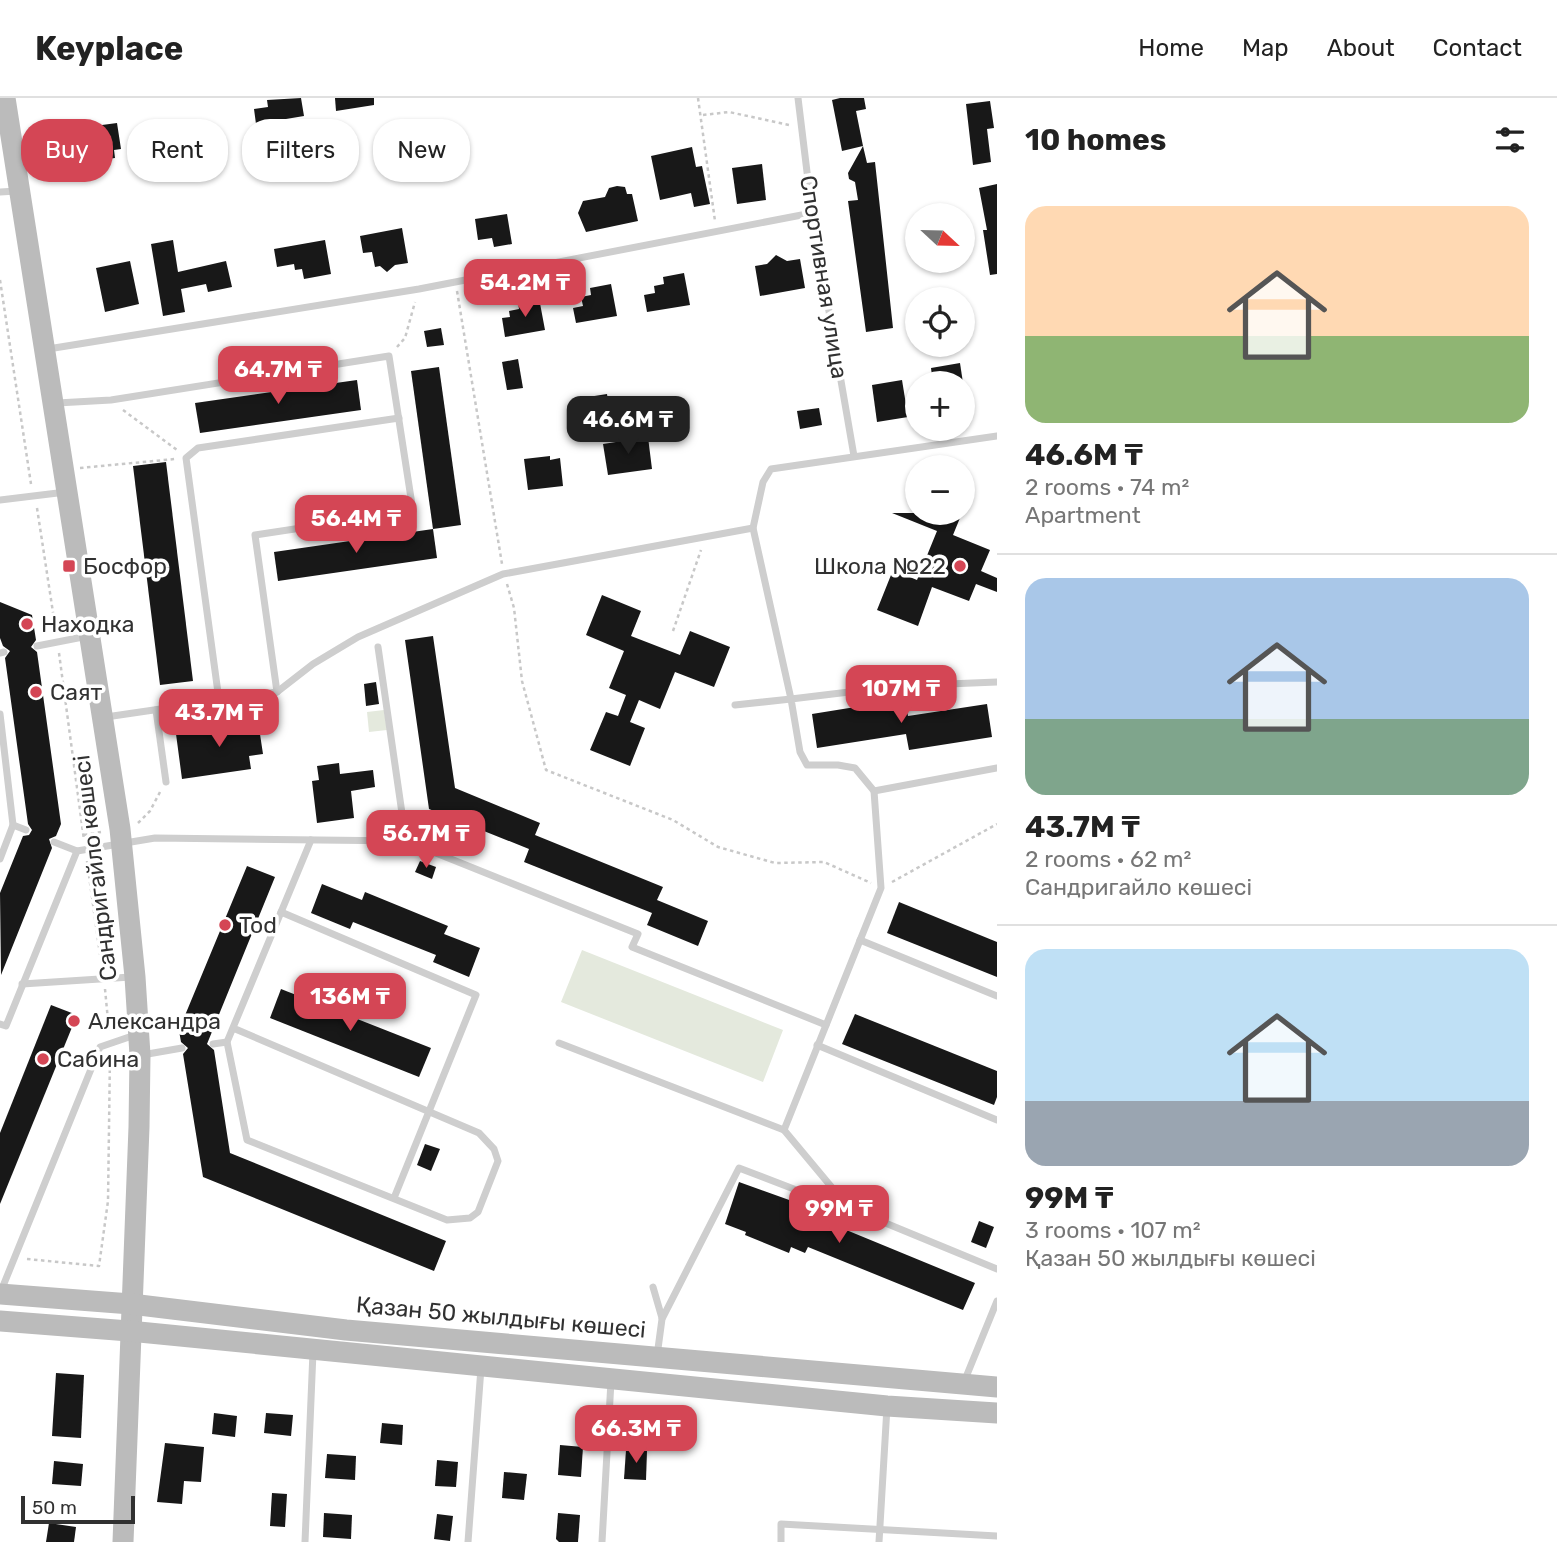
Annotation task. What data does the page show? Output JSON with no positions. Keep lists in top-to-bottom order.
{
  "streets": {
    "street": ["Сандригайло көшесі", "Қазан 50 жылдығы көшесі"],
    "lane": ["Спортивная улица"]
  },
  "crossings": [
    ["Сандригайло көшесі", "Қазан 50 жылдығы көшесі"]
  ],
  "places": {
    "transit": ["Босфор"],
    "other": [
      "Школа №22",
      "Находка",
      "Саят",
      "Tod",
      "Александра",
      "Сабина"
    ]
  },
  "scale_bar": "50 m",
  "north": "right",
  "page": {
    "header": "Keyplace",
    "nav": [
      "Home",
      "Map",
      "About",
      "Contact"
    ],
    "heading": "10 homes",
    "chip": [
      "Buy",
      "Rent",
      "Filters",
      "New"
    ],
    "list": [
      {
        "name": "46.6M ₸",
        "note": "2 rooms · 74 m² · Apartment"
      },
      {
        "name": "43.7M ₸",
        "note": "2 rooms · 62 m² · Сандригайло көшесі"
      },
      {
        "name": "99M ₸",
        "note": "3 rooms · 107 m² · Қазан 50 жылдығы көшесі"
      }
    ],
    "map_buttons": ["+", "−"],
    "price": [
      "54.2M ₸",
      "64.7M ₸",
      "46.6M ₸",
      "56.4M ₸",
      "107M ₸",
      "43.7M ₸",
      "56.7M ₸",
      "136M ₸",
      "99M ₸",
      "66.3M ₸"
    ],
    "scale": "50 m"
  }
}
